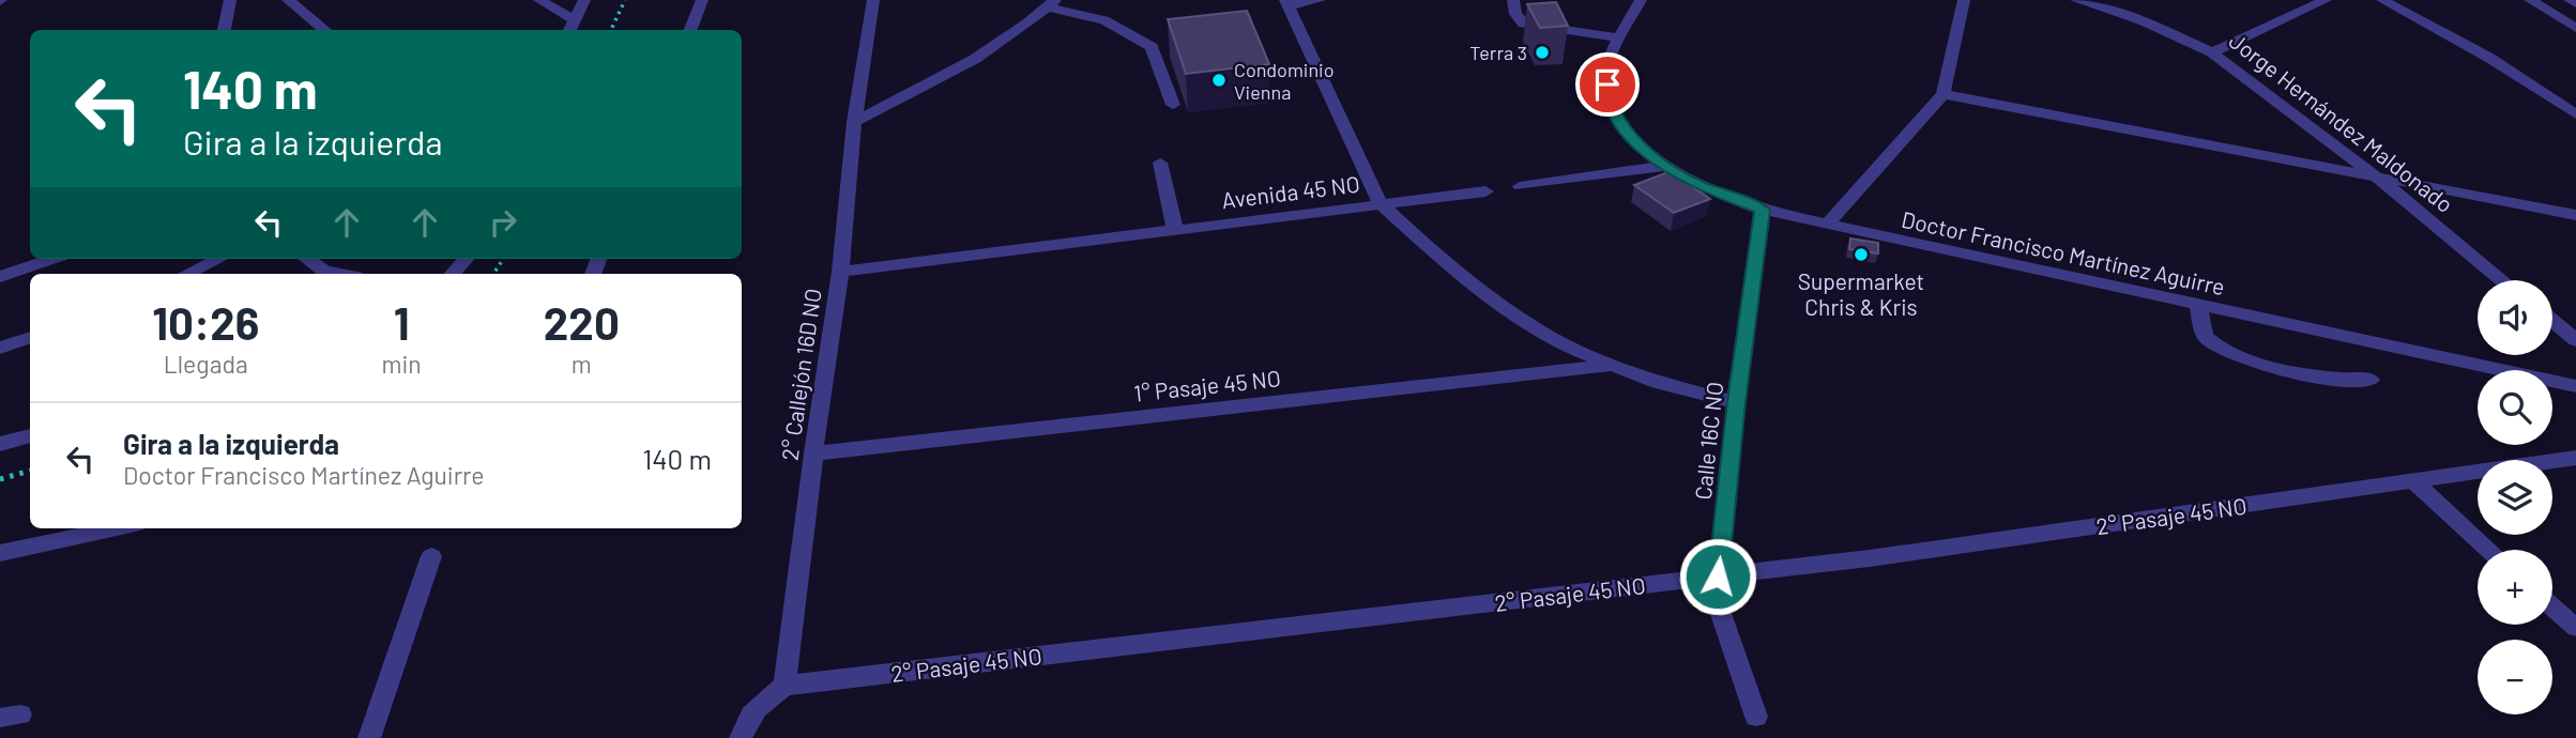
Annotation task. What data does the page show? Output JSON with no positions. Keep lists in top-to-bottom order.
{
  "streets": {
    "street": [
      "Jorge Hernández Maldonado",
      "Avenida 45 NO",
      "Doctor Francisco Martínez Aguirre",
      "2° Callejón 16D NO",
      "1° Pasaje 45 NO",
      "Calle 16C NO",
      "2° Pasaje 45 NO"
    ]
  },
  "crossings": [
    ["Avenida 45 NO", "2° Callejón 16D NO"],
    ["Avenida 45 NO", "1° Pasaje 45 NO"],
    ["Avenida 45 NO", "Calle 16C NO"],
    ["Doctor Francisco Martínez Aguirre", "Calle 16C NO"],
    ["2° Callejón 16D NO", "1° Pasaje 45 NO"],
    ["2° Callejón 16D NO", "2° Pasaje 45 NO"],
    ["Calle 16C NO", "2° Pasaje 45 NO"]
  ],
  "places": ["Terra 3", "Condominio Vienna", "Supermarket Chris & Kris"],
  "page": {
    "turn": ["140 m", "Gira a la izquierda"],
    "eta": [
      "10:26",
      "Llegada",
      "1",
      "min",
      "220",
      "m"
    ],
    "map_buttons": ["+", "−"],
    "list": [
      {
        "name": "Gira a la izquierda",
        "note": "Doctor Francisco Martínez Aguirre",
        "value": "140 m"
      }
    ]
  }
}
